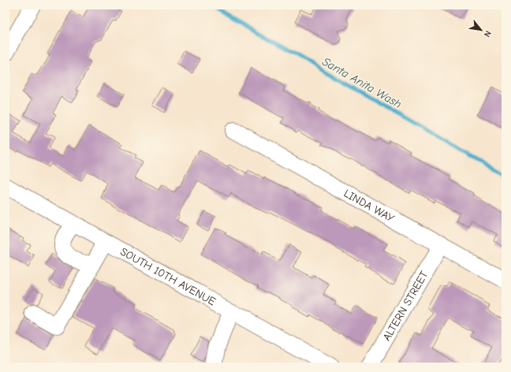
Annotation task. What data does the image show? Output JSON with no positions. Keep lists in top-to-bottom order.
{
  "streets": {
    "street": ["LINDA WAY", "SOUTH 10TH AVENUE", "ALTERN STREET"]
  },
  "crossings": [
    ["LINDA WAY", "ALTERN STREET"]
  ],
  "water": ["Santa Anita Wash"],
  "north": "bottom right"
}
